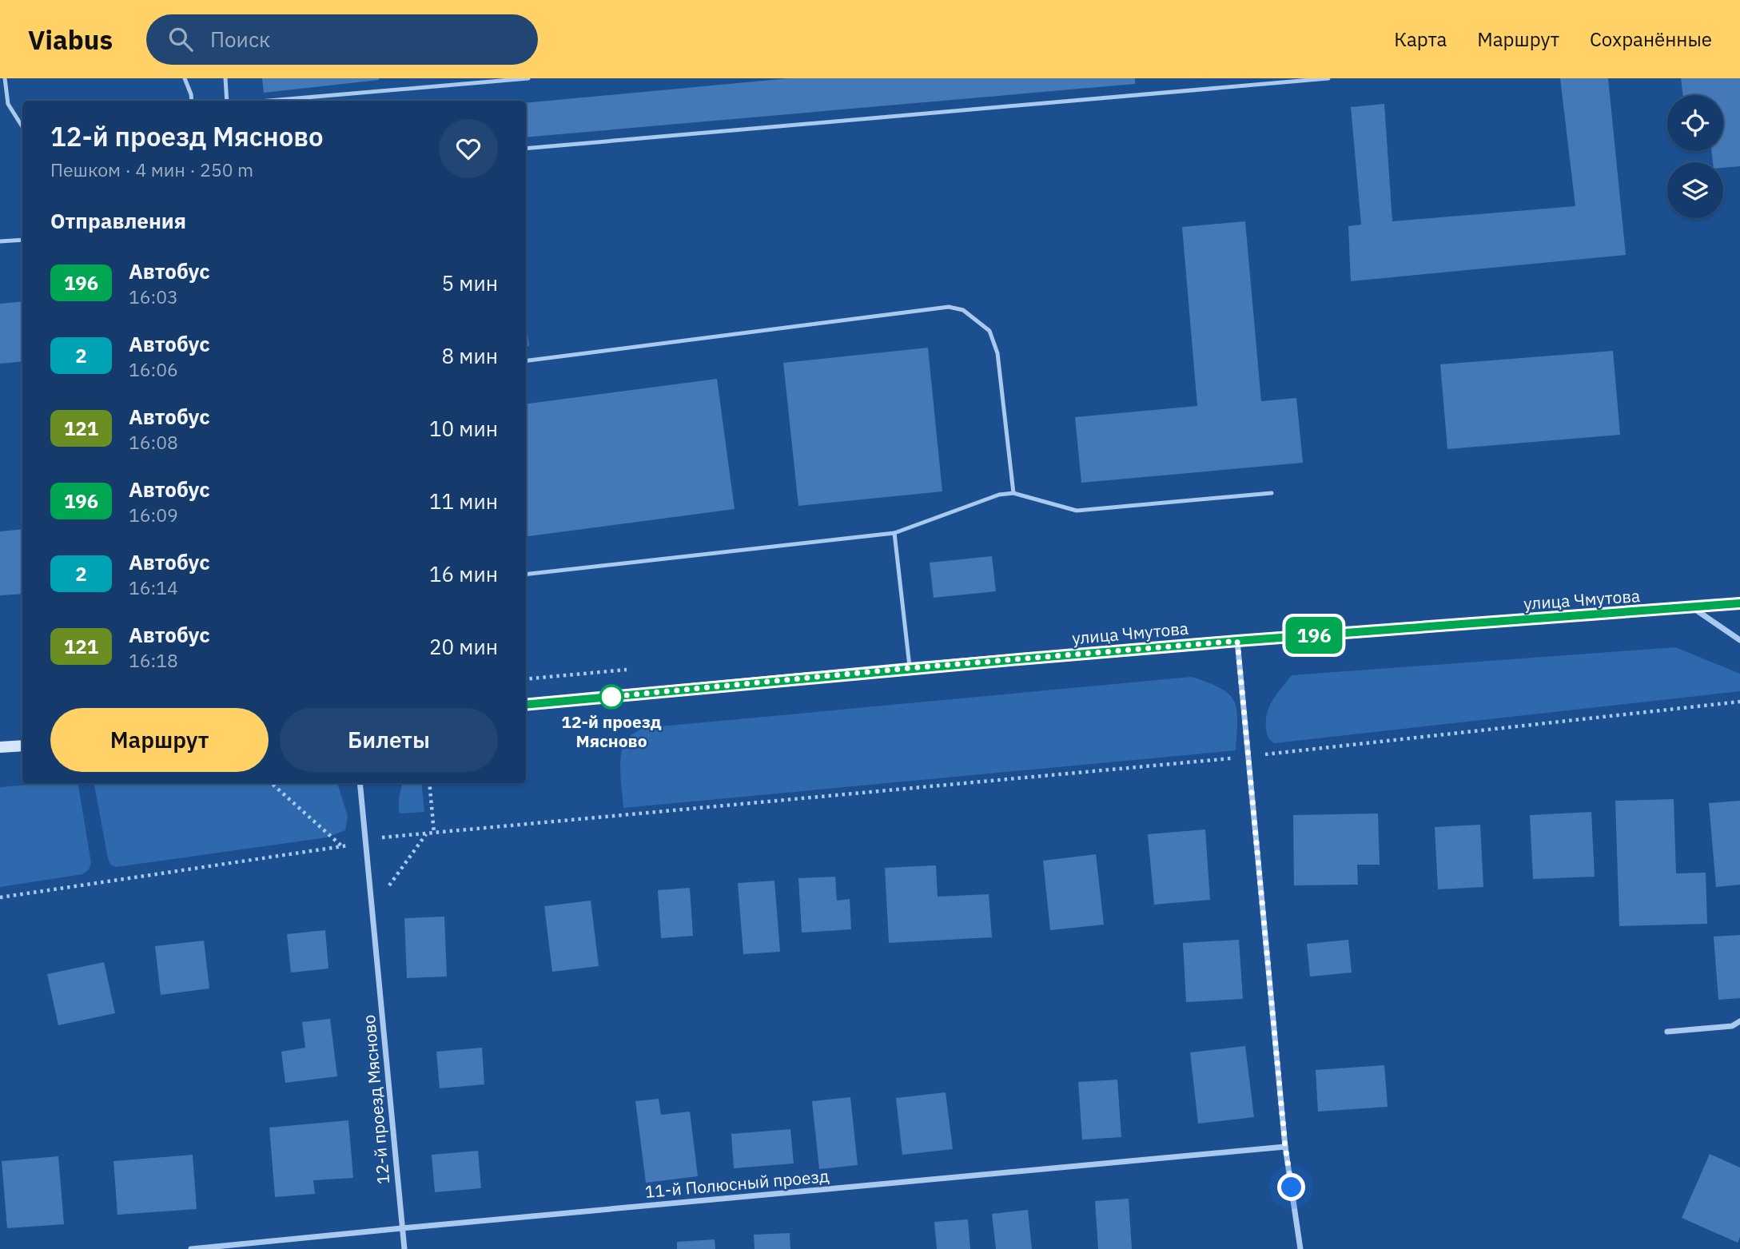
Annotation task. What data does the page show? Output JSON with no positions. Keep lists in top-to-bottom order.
{
  "streets": {
    "main road": ["улица Чмутова"],
    "street": ["12-й проезд Мясново", "11-й Полюсный проезд"]
  },
  "crossings": [
    ["12-й проезд Мясново", "11-й Полюсный проезд"]
  ],
  "places": ["12-й проезд Мясново"],
  "lines": ["bus line 196"],
  "page": {
    "header": "Viabus",
    "search": "Поиск",
    "nav": ["Карта", "Маршрут", "Сохранённые"],
    "on_map": "196",
    "heading": [
      ["12-й проезд Мясново", "Пешком · 4 мин · 250 m"],
      "Отправления"
    ],
    "list": [
      {
        "mark": "196",
        "name": "Автобус",
        "note": "16:03",
        "value": "5 мин"
      },
      {
        "mark": "2",
        "name": "Автобус",
        "note": "16:06",
        "value": "8 мин"
      },
      {
        "mark": "121",
        "name": "Автобус",
        "note": "16:08",
        "value": "10 мин"
      },
      {
        "mark": "196",
        "name": "Автобус",
        "note": "16:09",
        "value": "11 мин"
      },
      {
        "mark": "2",
        "name": "Автобус",
        "note": "16:14",
        "value": "16 мин"
      },
      {
        "mark": "121",
        "name": "Автобус",
        "note": "16:18",
        "value": "20 мин"
      }
    ],
    "buttons": ["Маршрут", "Билеты"]
  }
}
